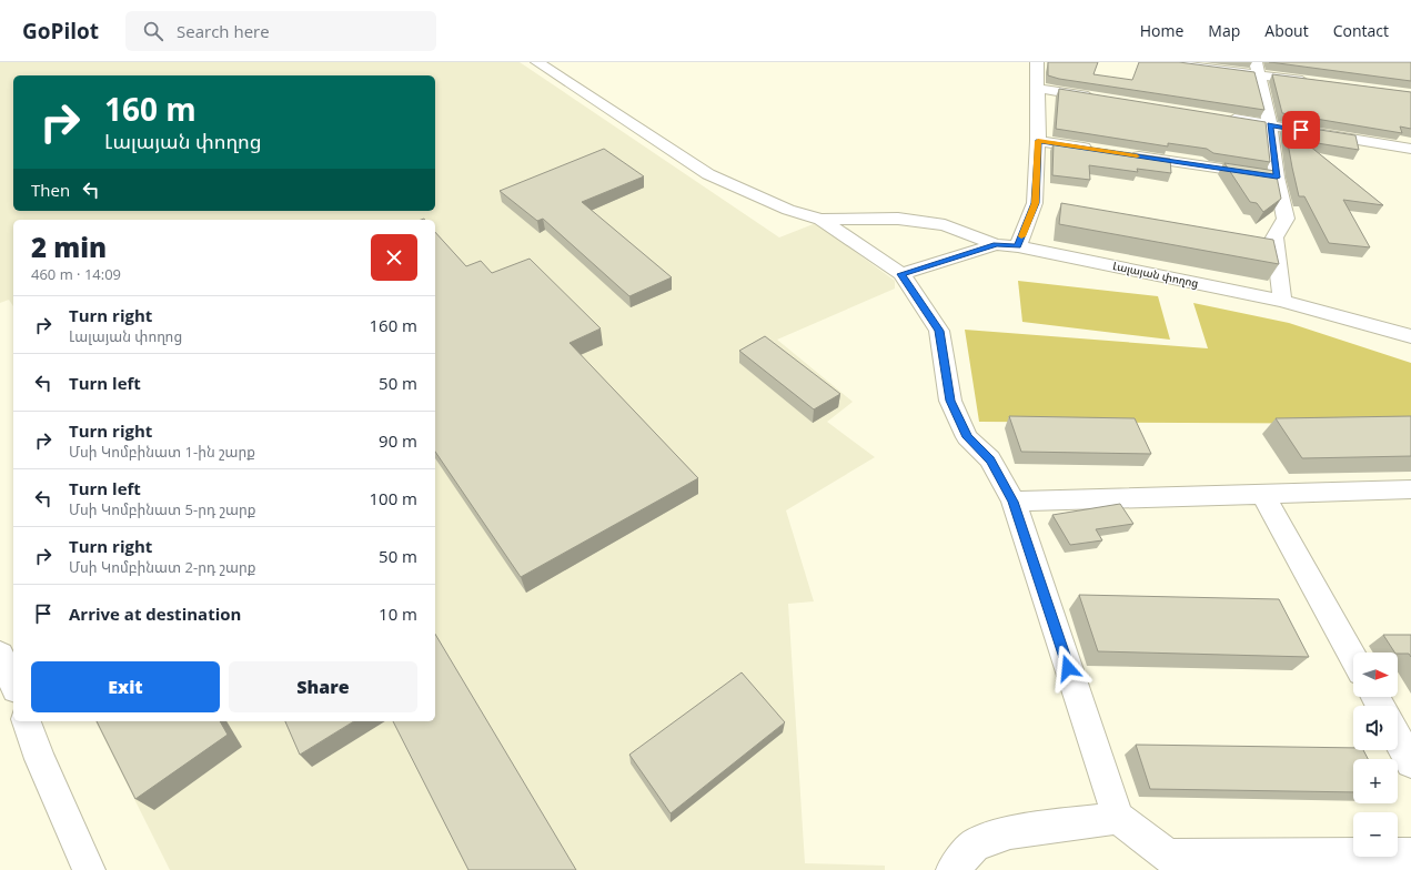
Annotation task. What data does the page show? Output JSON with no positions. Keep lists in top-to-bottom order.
{
  "streets": {
    "street": ["Լալայան փողոց"]
  },
  "north": "right",
  "page": {
    "header": "GoPilot",
    "search": "Search here",
    "nav": [
      "Home",
      "Map",
      "About",
      "Contact"
    ],
    "turn": ["160 m", "Լալայան փողոց"],
    "then": "Then",
    "heading": ["2 min", "460 m · 14:09"],
    "list": [
      {
        "name": "Turn right",
        "note": "Լալայան փողոց",
        "value": "160 m"
      },
      {
        "name": "Turn left",
        "value": "50 m"
      },
      {
        "name": "Turn right",
        "note": "Մսի Կոմբինատ 1-ին շարք",
        "value": "90 m"
      },
      {
        "name": "Turn left",
        "note": "Մսի Կոմբինատ 5-րդ շարք",
        "value": "100 m"
      },
      {
        "name": "Turn right",
        "note": "Մսի Կոմբինատ 2-րդ շարք",
        "value": "50 m"
      },
      {
        "name": "Arrive at destination",
        "value": "10 m"
      }
    ],
    "map_buttons": ["+", "−"],
    "buttons": ["Exit", "Share"]
  }
}
